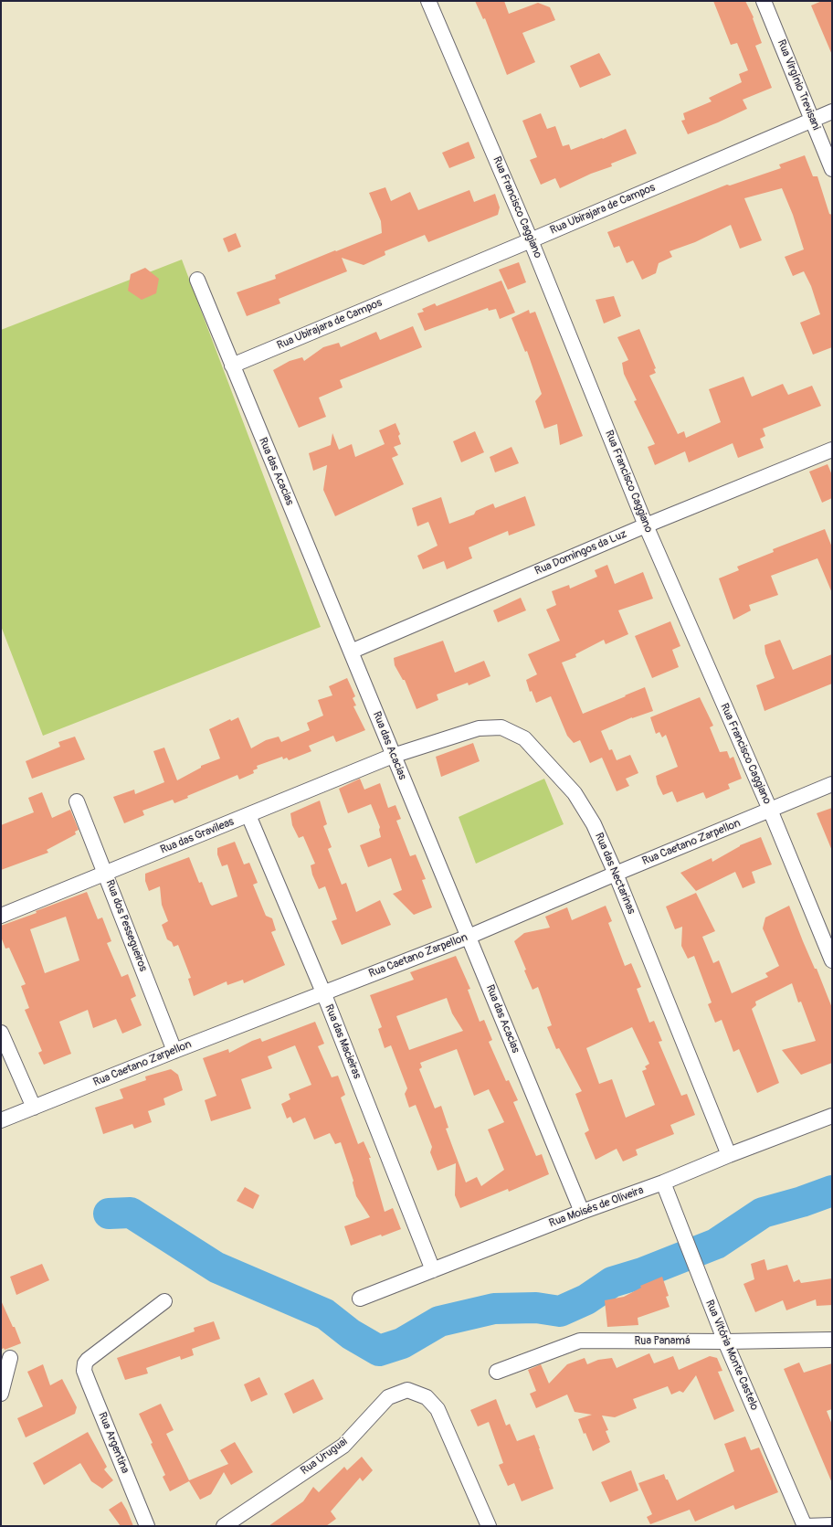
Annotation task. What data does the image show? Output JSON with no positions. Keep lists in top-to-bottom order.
{
  "streets": {
    "street": [
      "Rua Virgínio Trevisani",
      "Rua Francisco Caggiano",
      "Rua Ubirajara de Campos",
      "Rua das Acacias",
      "Rua Domingos da Luz",
      "Rua das Gravileas",
      "Rua Caetano Zarpellon",
      "Rua das Nectarinas",
      "Rua dos Pessegueiros",
      "Rua das Macieiras",
      "Rua Moisés de Oliveira",
      "Rua Panamá",
      "Rua Vitória Monte Castelo",
      "Rua Argentina",
      "Rua Uruguai"
    ]
  },
  "crossings": [
    ["Rua Virgínio Trevisani", "Rua Ubirajara de Campos"],
    ["Rua Francisco Caggiano", "Rua Ubirajara de Campos"],
    ["Rua Francisco Caggiano", "Rua Domingos da Luz"],
    ["Rua Francisco Caggiano", "Rua Caetano Zarpellon"],
    ["Rua Ubirajara de Campos", "Rua das Acacias"],
    ["Rua das Acacias", "Rua Domingos da Luz"],
    ["Rua das Acacias", "Rua das Gravileas"],
    ["Rua das Acacias", "Rua Caetano Zarpellon"],
    ["Rua das Acacias", "Rua das Nectarinas"],
    ["Rua das Acacias", "Rua Moisés de Oliveira"],
    ["Rua das Gravileas", "Rua das Nectarinas"],
    ["Rua das Gravileas", "Rua dos Pessegueiros"],
    ["Rua das Gravileas", "Rua das Macieiras"],
    ["Rua Caetano Zarpellon", "Rua das Nectarinas"],
    ["Rua Caetano Zarpellon", "Rua dos Pessegueiros"],
    ["Rua Caetano Zarpellon", "Rua das Macieiras"],
    ["Rua das Nectarinas", "Rua Moisés de Oliveira"],
    ["Rua das Macieiras", "Rua Moisés de Oliveira"],
    ["Rua Moisés de Oliveira", "Rua Vitória Monte Castelo"],
    ["Rua Panamá", "Rua Vitória Monte Castelo"]
  ]
}
